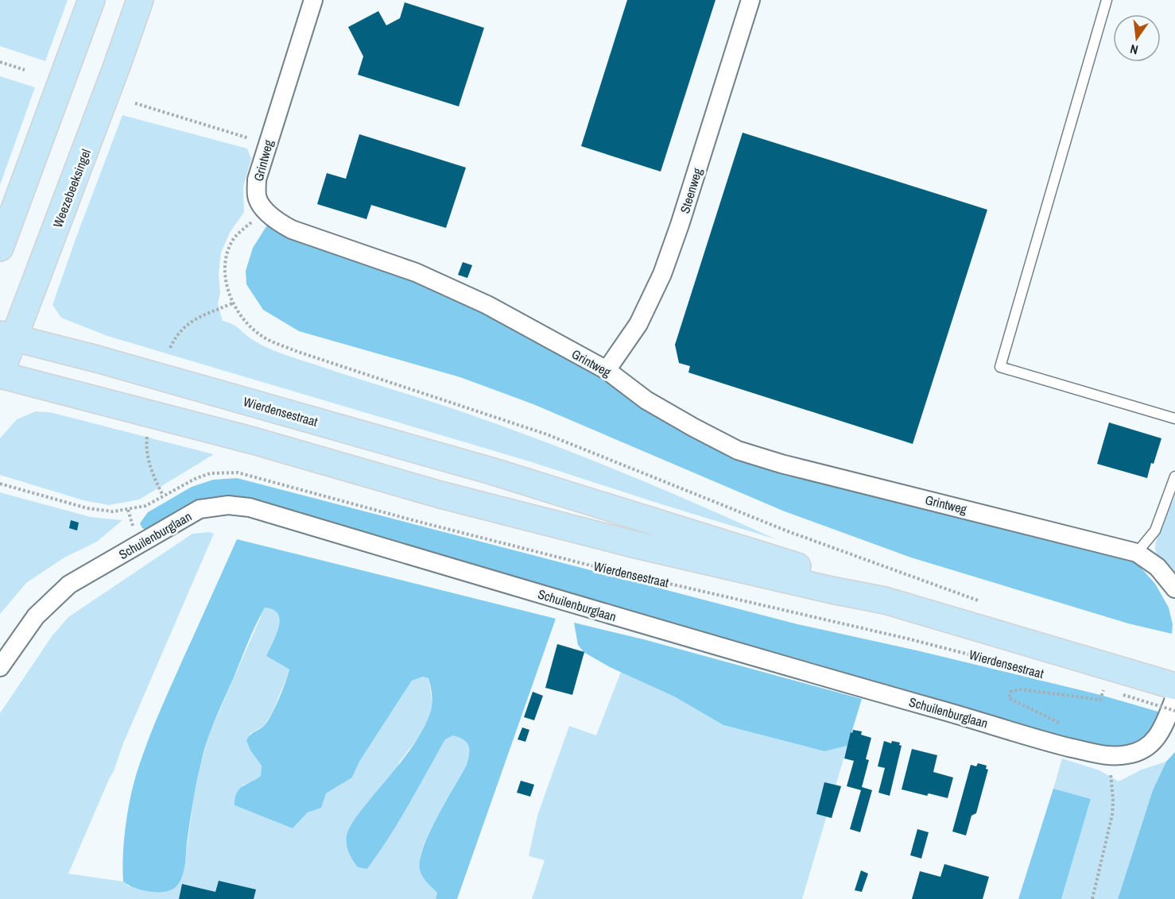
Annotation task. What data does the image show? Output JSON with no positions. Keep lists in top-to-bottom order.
{
  "streets": {
    "main road": ["Weezebeeksingel", "Wierdensestraat"],
    "street": ["Grintweg", "Steenweg", "Schuilenburglaan"]
  },
  "crossings": [
    ["Grintweg", "Steenweg"],
    ["Weezebeeksingel", "Wierdensestraat"]
  ],
  "north": "bottom"
}
